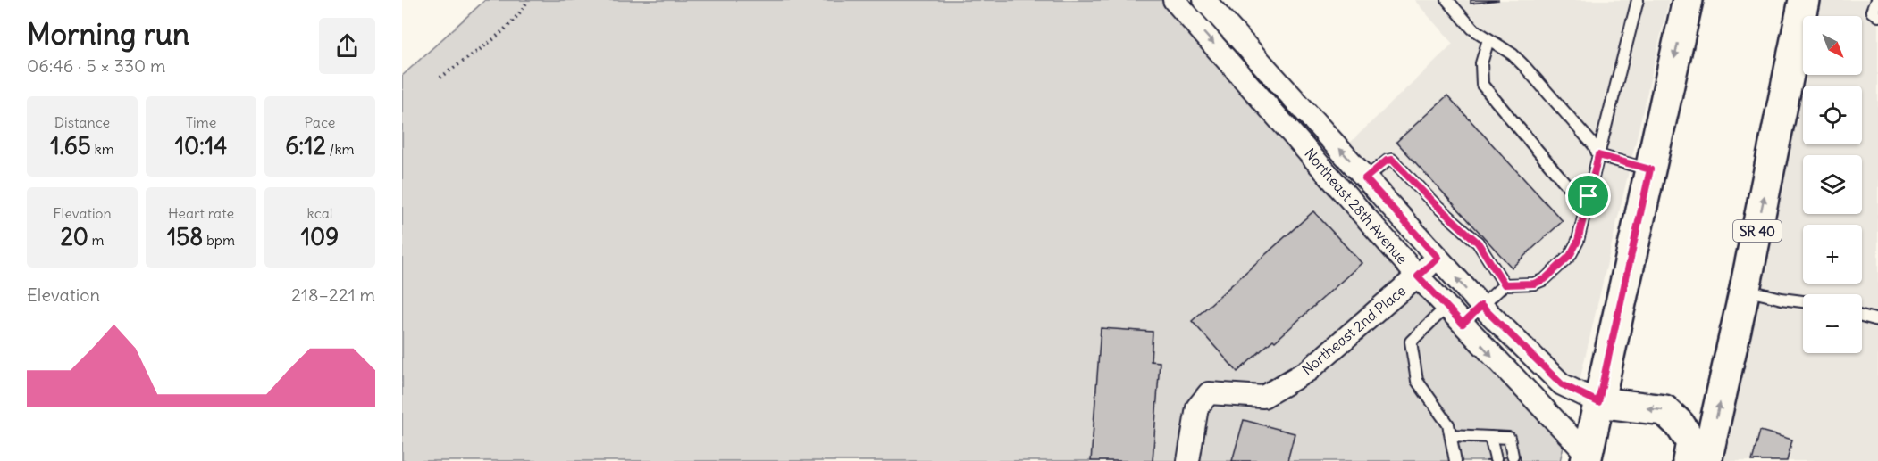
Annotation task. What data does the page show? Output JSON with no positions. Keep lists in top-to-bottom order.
{
  "streets": {
    "main road": ["SR 40"],
    "street": ["Northeast 28th Avenue", "Northeast 2nd Place"]
  },
  "crossings": [
    ["Northeast 28th Avenue", "Northeast 2nd Place"]
  ],
  "north": "bottom right",
  "page": {
    "heading": ["Morning run", "06:46 · 5 × 330 m"],
    "map_buttons": ["+", "−"],
    "stats": [
      ["Distance", "1.65 km"],
      ["Time", "10:14"],
      ["Pace", "6:12 /km"],
      ["Elevation", "20 m"],
      ["Heart rate", "158 bpm"],
      ["kcal", "109"]
    ],
    "chart": ["Elevation", "218–221 m"]
  }
}
